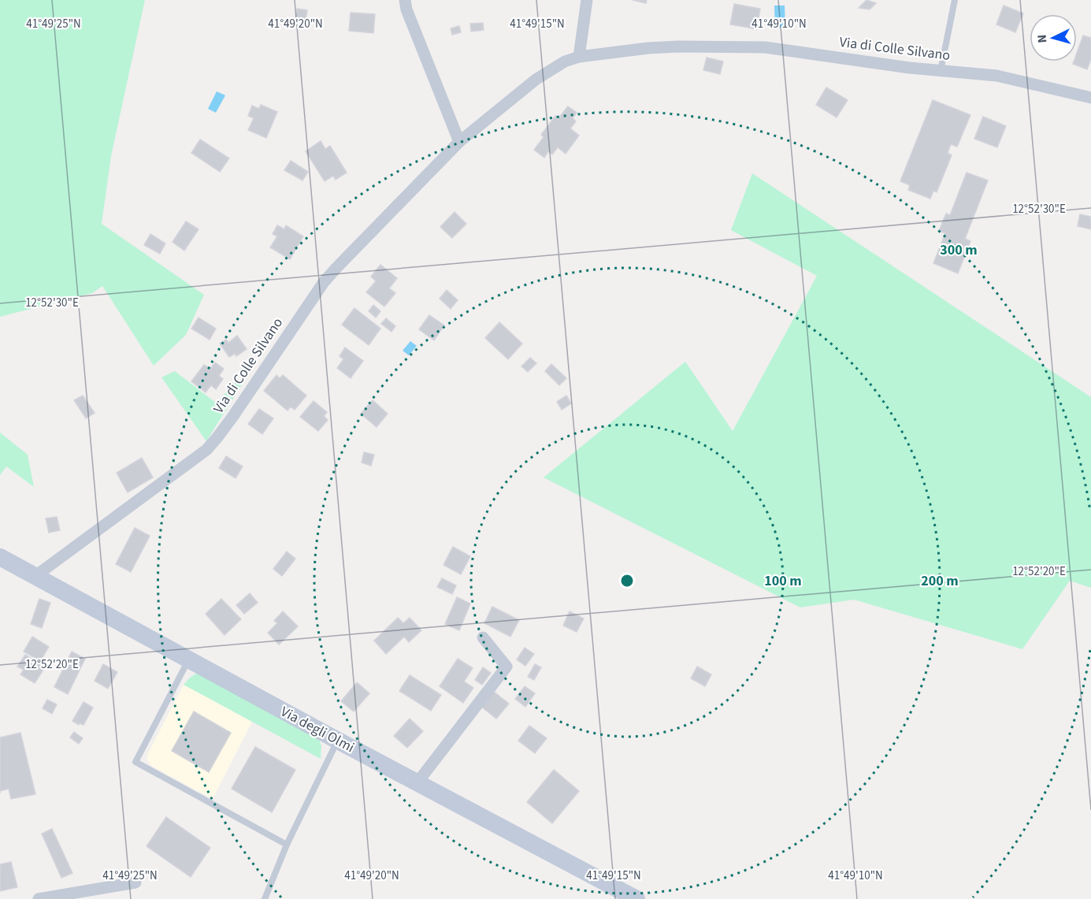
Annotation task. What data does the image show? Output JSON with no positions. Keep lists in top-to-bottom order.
{
  "streets": {
    "street": ["Via di Colle Silvano", "Via degli Olmi"]
  },
  "crossings": [
    ["Via di Colle Silvano", "Via degli Olmi"]
  ],
  "north": "left",
  "coordinates": [
    "41°49'25\"N",
    "41°49'20\"N",
    "41°49'15\"N",
    "41°49'10\"N",
    "12°52'30\"E",
    "12°52'20\"E"
  ],
  "rings": ["300 m", "100 m", "200 m"]
}
